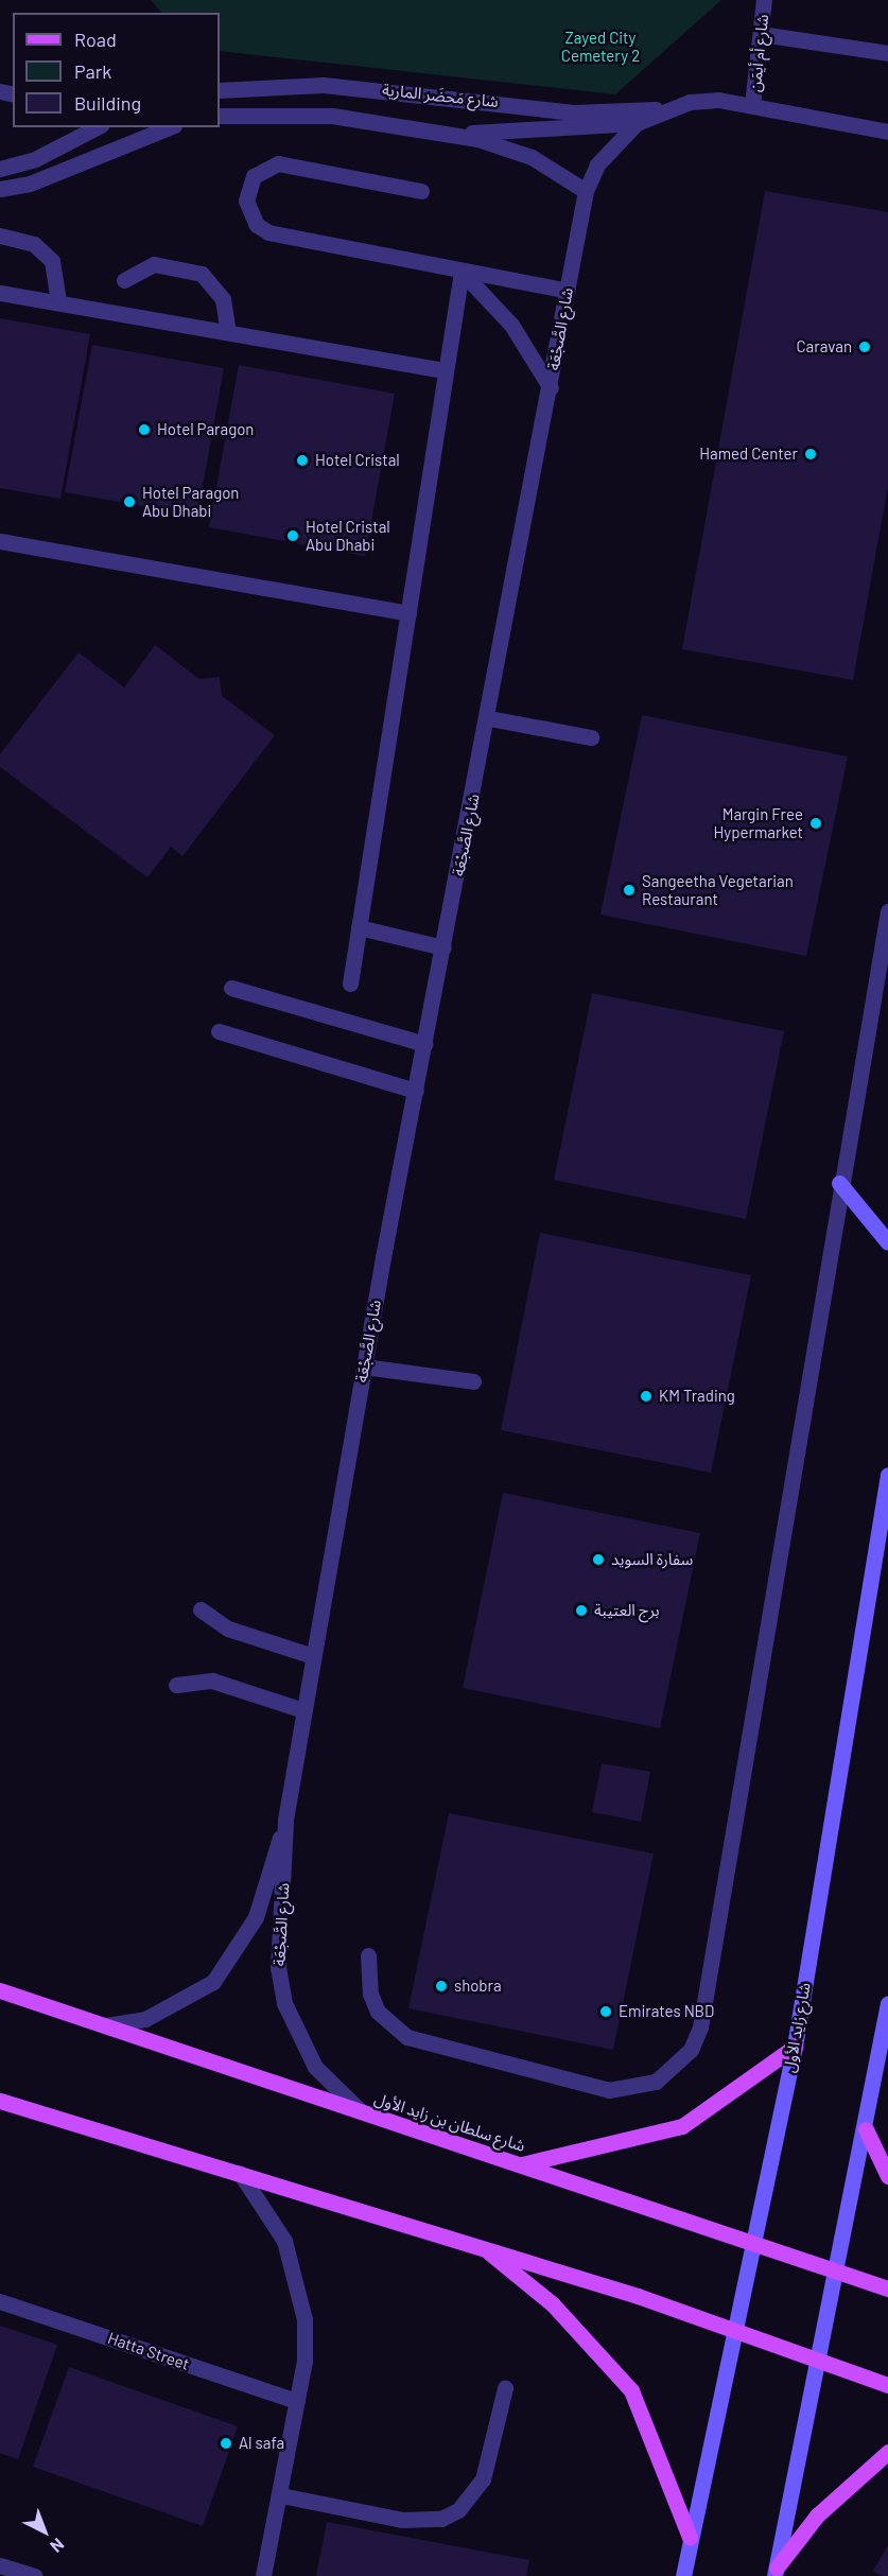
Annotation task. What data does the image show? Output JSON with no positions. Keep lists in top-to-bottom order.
{
  "streets": {
    "main road": ["شارع زايد الأول", "شارع سلطان بن زايد الأول"],
    "street": [
      "شارع أم أيمَن",
      "شارع مَحضَر المارية",
      "شارع الصَّجْعَة",
      "Hatta Street"
    ]
  },
  "crossings": [
    ["شارع أم أيمَن", "شارع الصَّجْعَة"],
    ["شارع مَحضَر المارية", "شارع الصَّجْعَة"],
    ["شارع الصَّجْعَة", "شارع سلطان بن زايد الأول"],
    ["شارع زايد الأول", "شارع سلطان بن زايد الأول"]
  ],
  "parks": ["Zayed City Cemetery 2"],
  "places": [
    "Caravan",
    "Hotel Paragon",
    "Hamed Center",
    "Hotel Cristal",
    "Hotel Paragon Abu Dhabi",
    "Hotel Cristal Abu Dhabi",
    "Margin Free Hypermarket",
    "Sangeetha Vegetarian Restaurant",
    "KM Trading",
    "سفارة السويد",
    "برج العتيبة",
    "shobra",
    "Emirates NBD",
    "Al safa"
  ],
  "legend": ["Road", "Park", "Building"],
  "north": "bottom right"
}
